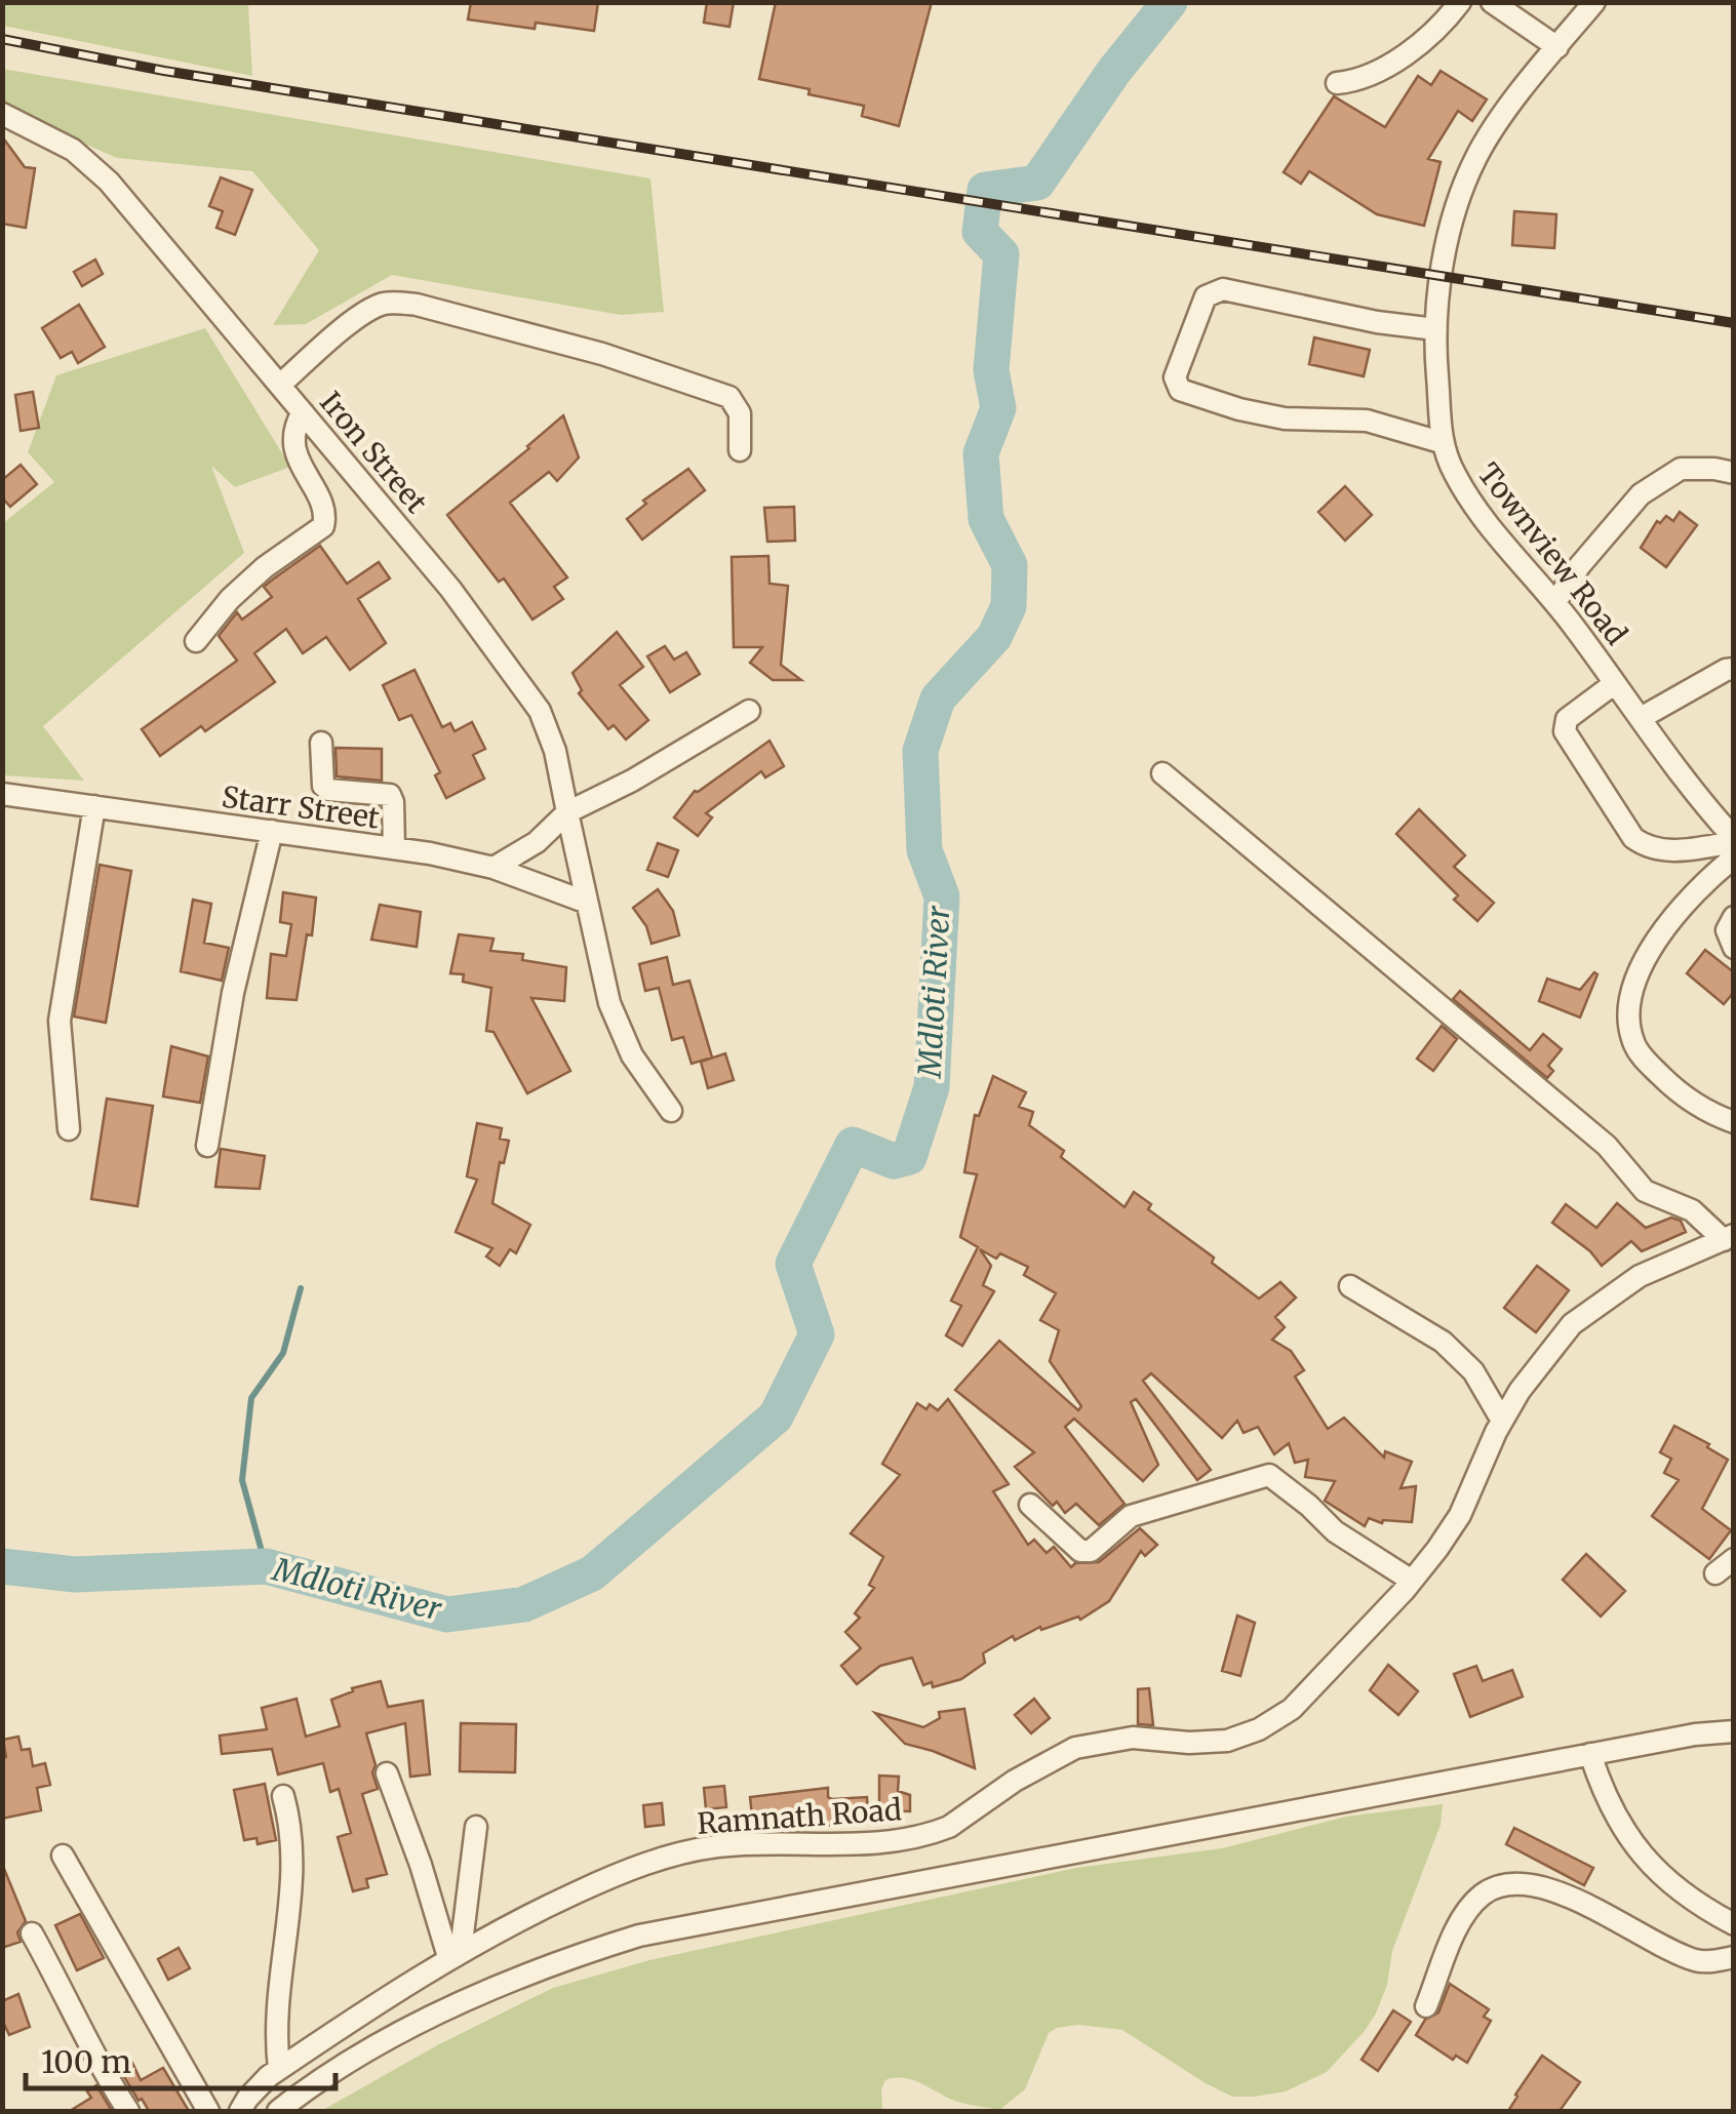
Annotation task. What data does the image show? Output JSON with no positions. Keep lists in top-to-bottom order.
{
  "streets": {
    "street": [
      "Iron Street",
      "Townview Road",
      "Starr Street",
      "Ramnath Road"
    ]
  },
  "crossings": [
    ["Iron Street", "Starr Street"]
  ],
  "water": ["Mdloti River"],
  "scale_bar": "100 m"
}
